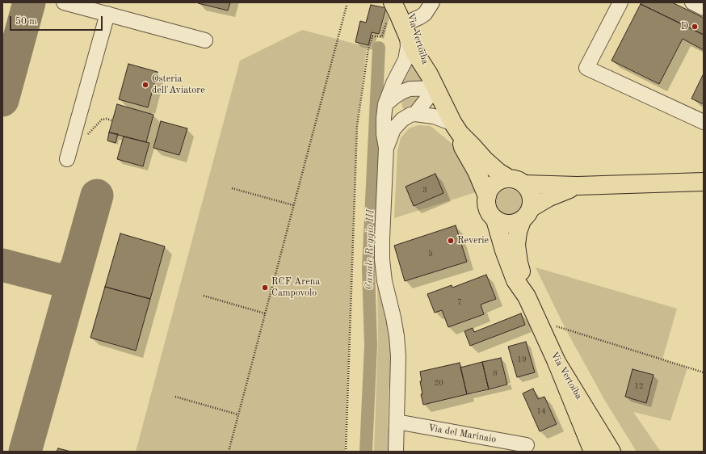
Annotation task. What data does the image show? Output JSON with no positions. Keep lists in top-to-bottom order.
{
  "streets": {
    "main road": ["Via Vertoiba"],
    "street": ["Via del Marinaio"]
  },
  "water": ["Canale Reggio III"],
  "places": [
    "D",
    "Osteria dell'Aviatore",
    "Reverie",
    "RCF Arena Campovolo"
  ],
  "house_numbers": [
    "3",
    "5",
    "7",
    "19",
    "8",
    "20",
    "12",
    "14"
  ],
  "scale_bar": "50 m"
}
